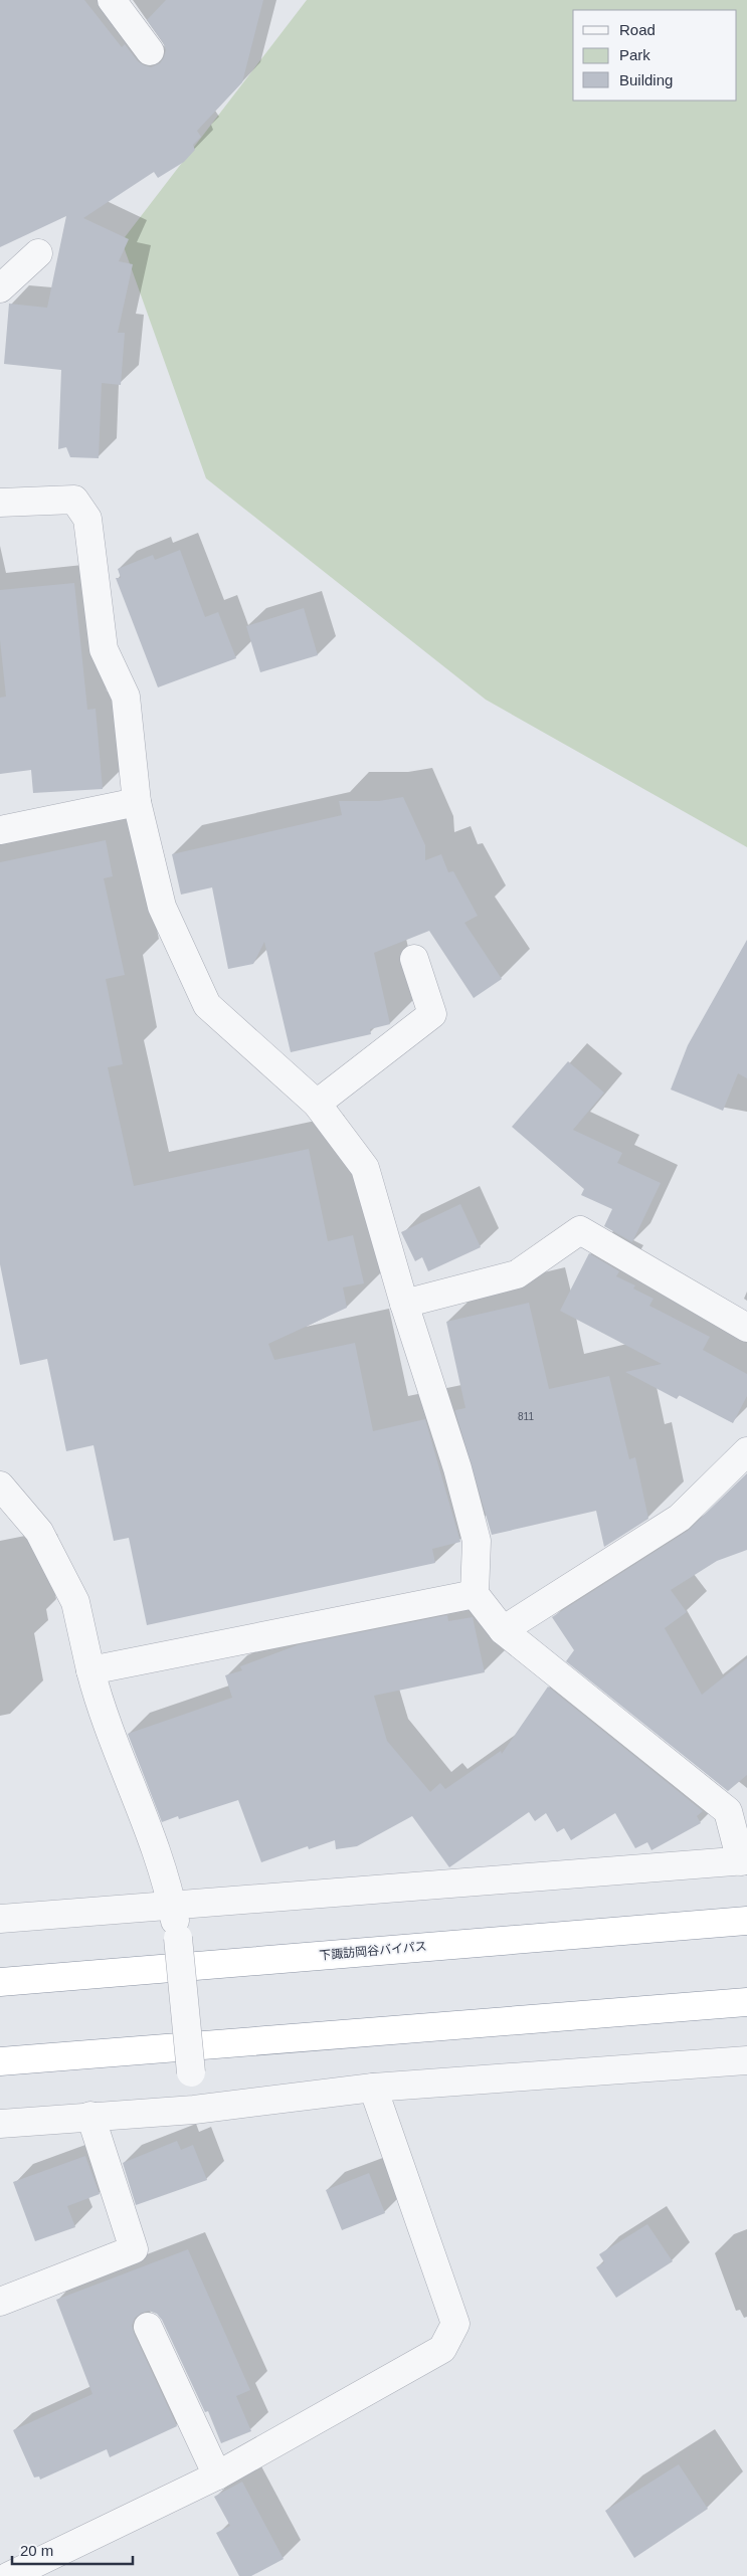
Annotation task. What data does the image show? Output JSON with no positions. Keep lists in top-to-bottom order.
{
  "streets": {
    "highway": ["下諏訪岡谷バイパス"]
  },
  "house_numbers": ["811"],
  "legend": ["Road", "Park", "Building"],
  "scale_bar": "20 m"
}
